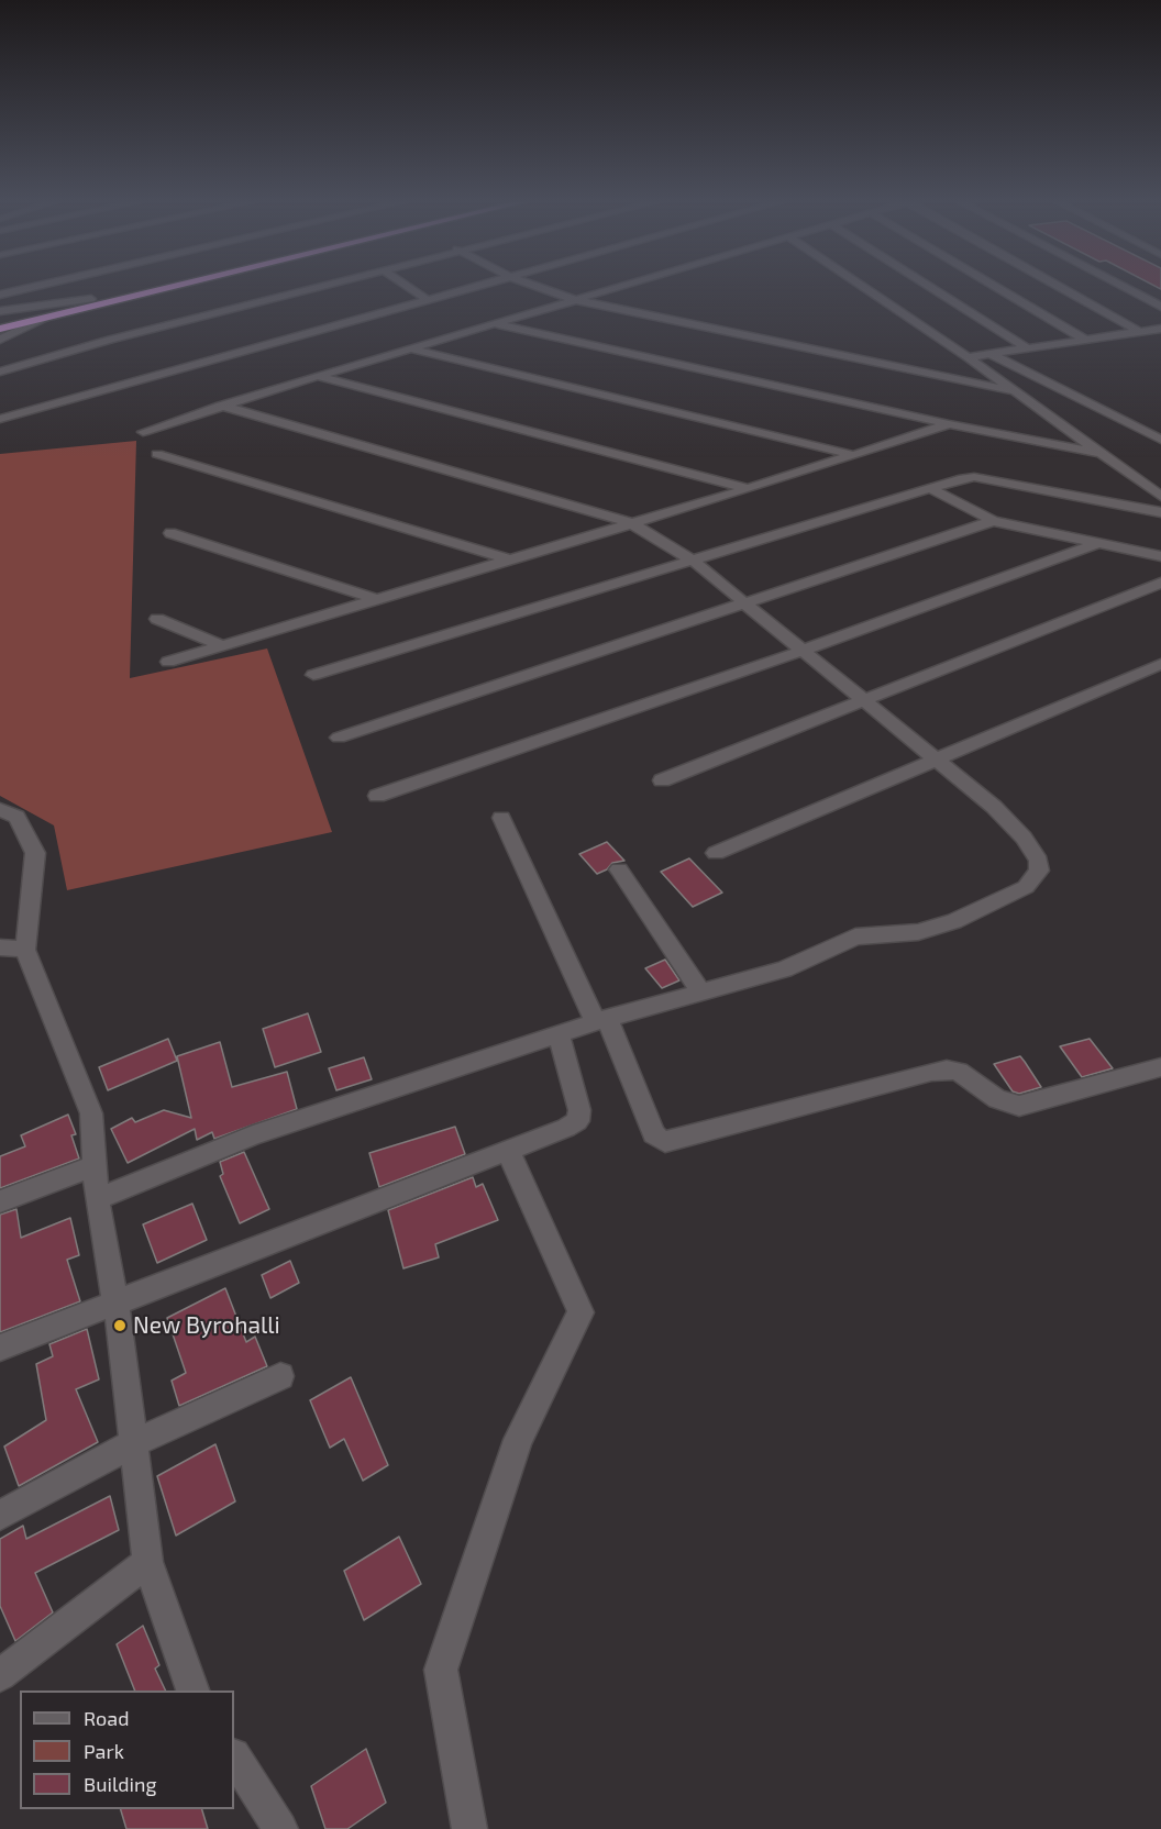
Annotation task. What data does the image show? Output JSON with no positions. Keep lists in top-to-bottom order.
{
  "places": ["New Byrohalli"],
  "legend": ["Road", "Park", "Building"]
}
